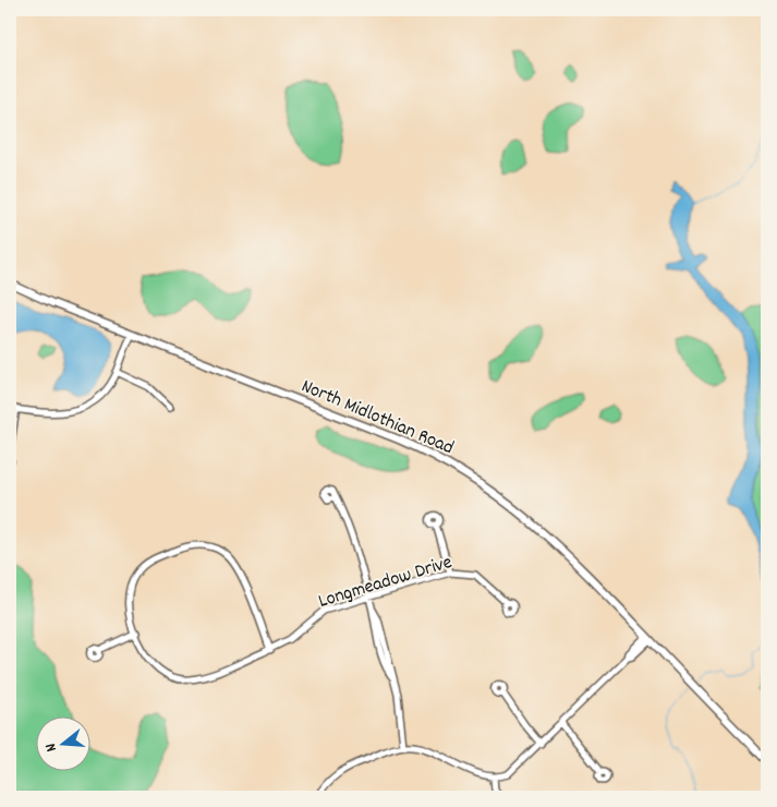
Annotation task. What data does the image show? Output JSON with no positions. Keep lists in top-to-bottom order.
{
  "streets": {
    "main road": ["North Midlothian Road"],
    "street": ["Longmeadow Drive"]
  },
  "north": "left"
}
